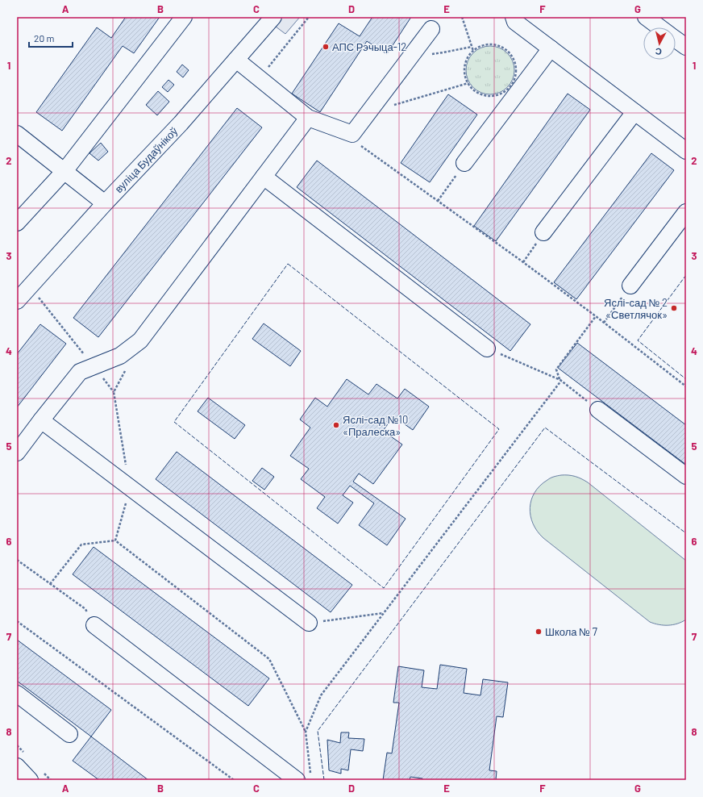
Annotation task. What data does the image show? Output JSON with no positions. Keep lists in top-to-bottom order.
{
  "streets": {
    "street": ["вуліца Будаўнікоў"]
  },
  "places": [
    "АПС Рэчыца-12",
    "Яслі-сад № 2 «Светлячок»",
    "Яслі-сад №10 «Пралеска»",
    "Школа № 7"
  ],
  "scale_bar": "20 m",
  "north": "bottom",
  "grid": {
    "columns": [
      "A",
      "B",
      "C",
      "D",
      "E",
      "F",
      "G"
    ],
    "rows": [
      "1",
      "2",
      "3",
      "4",
      "5",
      "6",
      "7",
      "8"
    ]
  }
}
